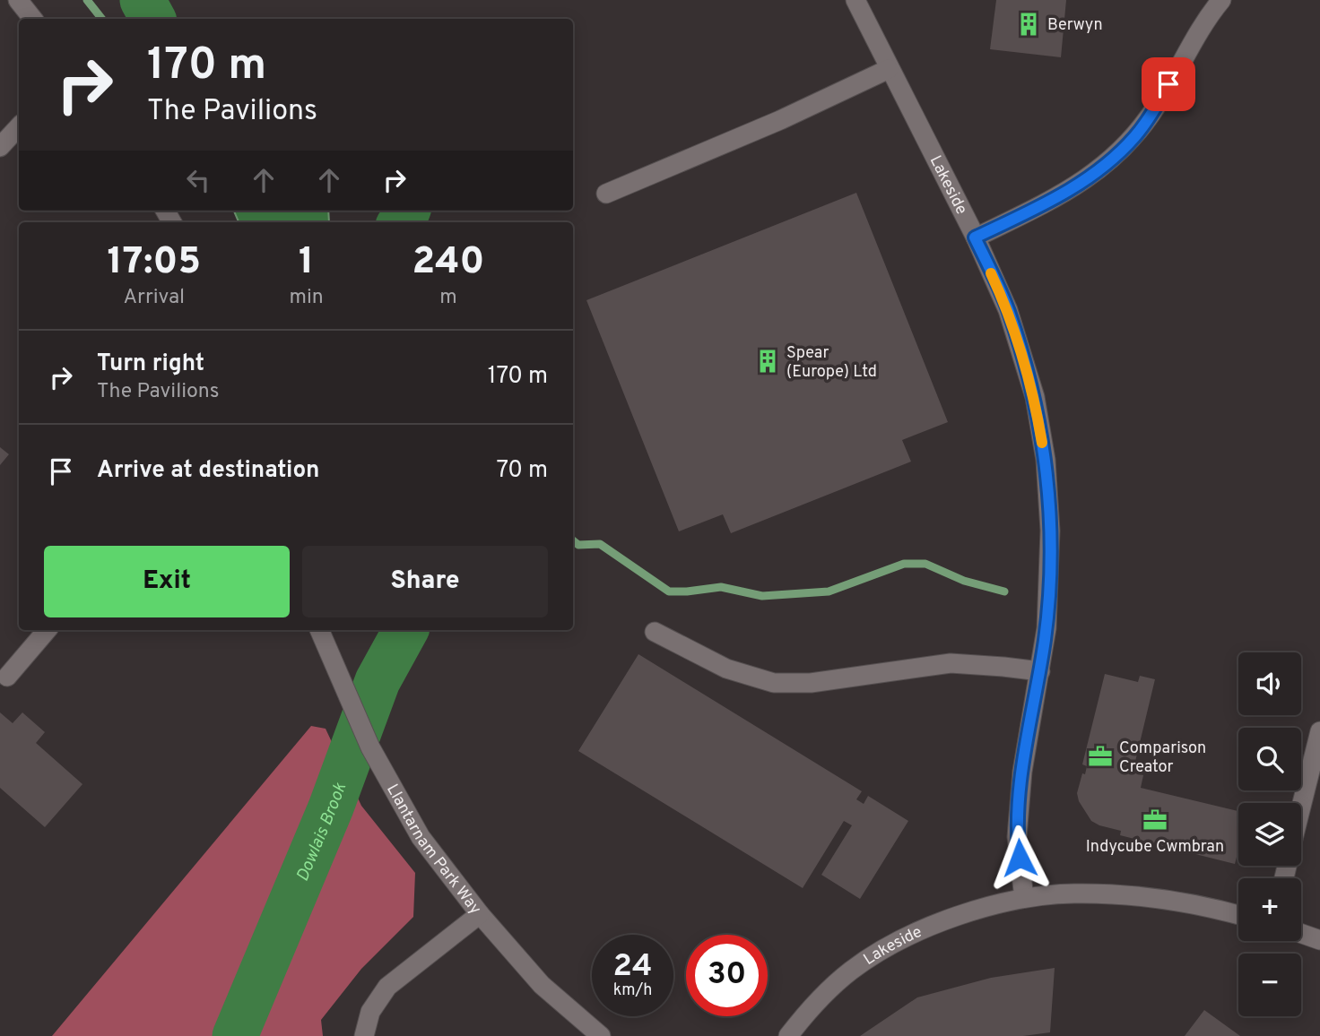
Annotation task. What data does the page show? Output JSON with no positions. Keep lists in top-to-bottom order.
{
  "streets": {
    "street": ["Lakeside", "Llantarnam Park Way"]
  },
  "water": ["Dowlais Brook"],
  "places": {
    "building": ["Berwyn", "Spear (Europe) Ltd"],
    "office": ["Comparison Creator", "Indycube Cwmbran"]
  },
  "page": {
    "turn": ["170 m", "The Pavilions"],
    "eta": [
      "17:05",
      "Arrival",
      "1",
      "min",
      "240",
      "m"
    ],
    "list": [
      {
        "name": "Turn right",
        "note": "The Pavilions",
        "value": "170 m"
      },
      {
        "name": "Arrive at destination",
        "value": "70 m"
      }
    ],
    "buttons": ["Exit", "Share"],
    "map_buttons": ["+", "−"],
    "speed": "24 km/h",
    "limit": "30"
  }
}
